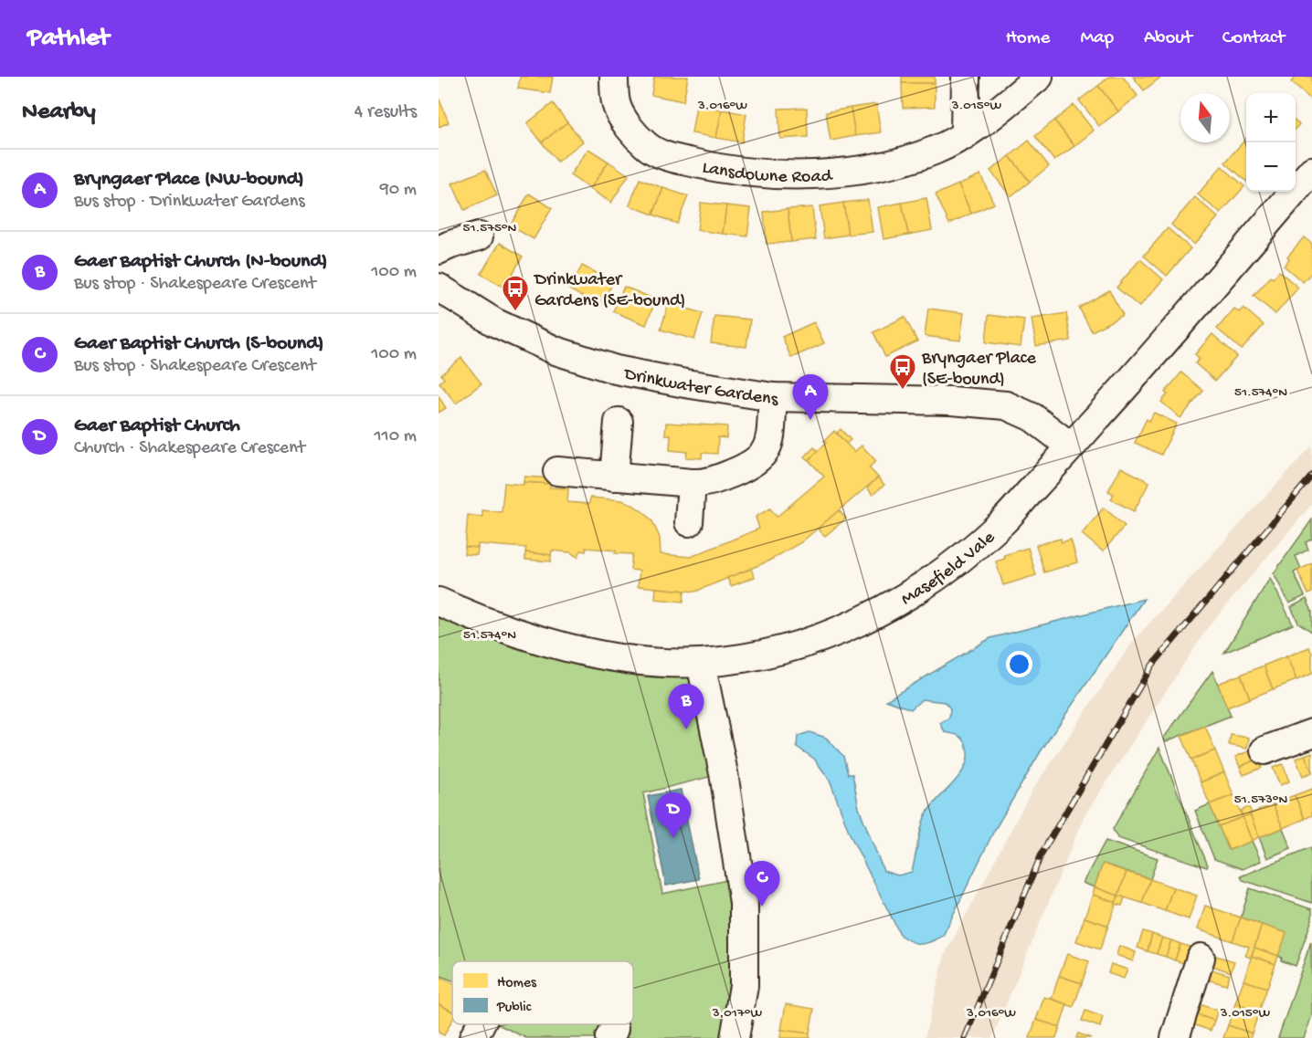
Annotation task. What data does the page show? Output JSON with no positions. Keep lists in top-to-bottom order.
{
  "streets": {
    "street": ["Lansdowne Road", "Drinkwater Gardens", "Masefield Vale"]
  },
  "crossings": [
    ["Drinkwater Gardens", "Masefield Vale"]
  ],
  "places": {
    "bus stop": ["Drinkwater Gardens (SE-bound)", "Bryngaer Place (SE-bound)"]
  },
  "legend": ["Homes", "Public"],
  "north": "top",
  "page": {
    "header": "Pathlet",
    "nav": [
      "Home",
      "Map",
      "About",
      "Contact"
    ],
    "heading": ["Nearby", "4 results"],
    "map_buttons": ["+", "−"],
    "list": [
      {
        "mark": "A",
        "name": "Bryngaer Place (NW-bound)",
        "note": "Bus stop · Drinkwater Gardens",
        "value": "90 m"
      },
      {
        "mark": "B",
        "name": "Gaer Baptist Church (N-bound)",
        "note": "Bus stop · Shakespeare Crescent",
        "value": "100 m"
      },
      {
        "mark": "C",
        "name": "Gaer Baptist Church (S-bound)",
        "note": "Bus stop · Shakespeare Crescent",
        "value": "100 m"
      },
      {
        "mark": "D",
        "name": "Gaer Baptist Church",
        "note": "Church · Shakespeare Crescent",
        "value": "110 m"
      }
    ],
    "pins": [
      "A",
      "B",
      "D",
      "C"
    ]
  },
  "coordinates": [
    "3.016°W",
    "3.015°W",
    "51.575°N",
    "51.574°N",
    "51.573°N",
    "3.017°W"
  ]
}
